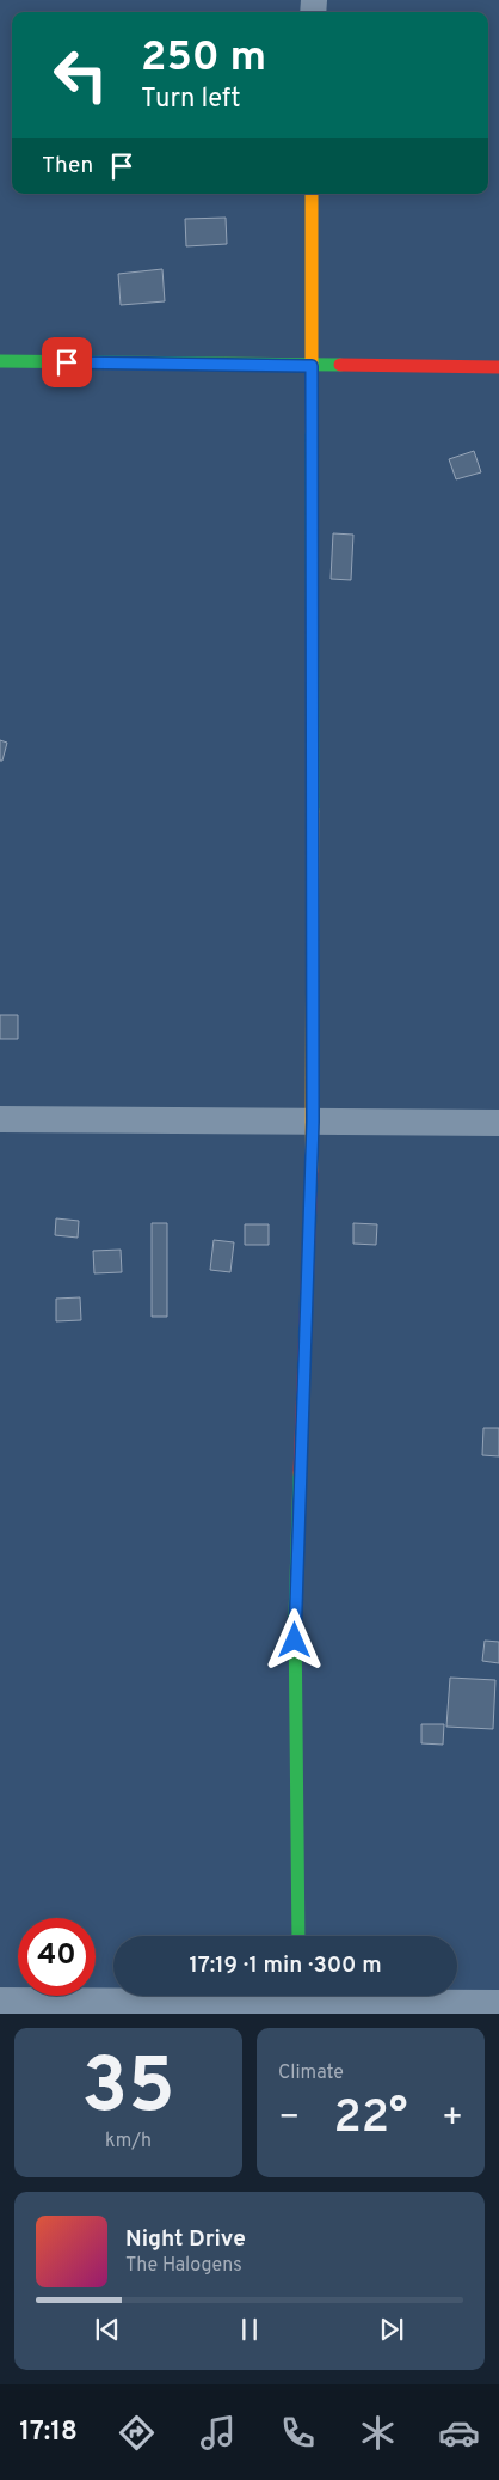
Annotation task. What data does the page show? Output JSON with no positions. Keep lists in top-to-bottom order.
{
  "page": {
    "turn": ["250 m", "Turn left"],
    "then": "Then",
    "limit": "40",
    "trip": "17:19 · 1 min · 300 m",
    "tile": [
      ["35", "km/h"],
      "Climate"
    ],
    "heat": ["−", "22°", "+"],
    "song": ["Night Drive", "The Halogens"],
    "tabs": "17:18"
  }
}
